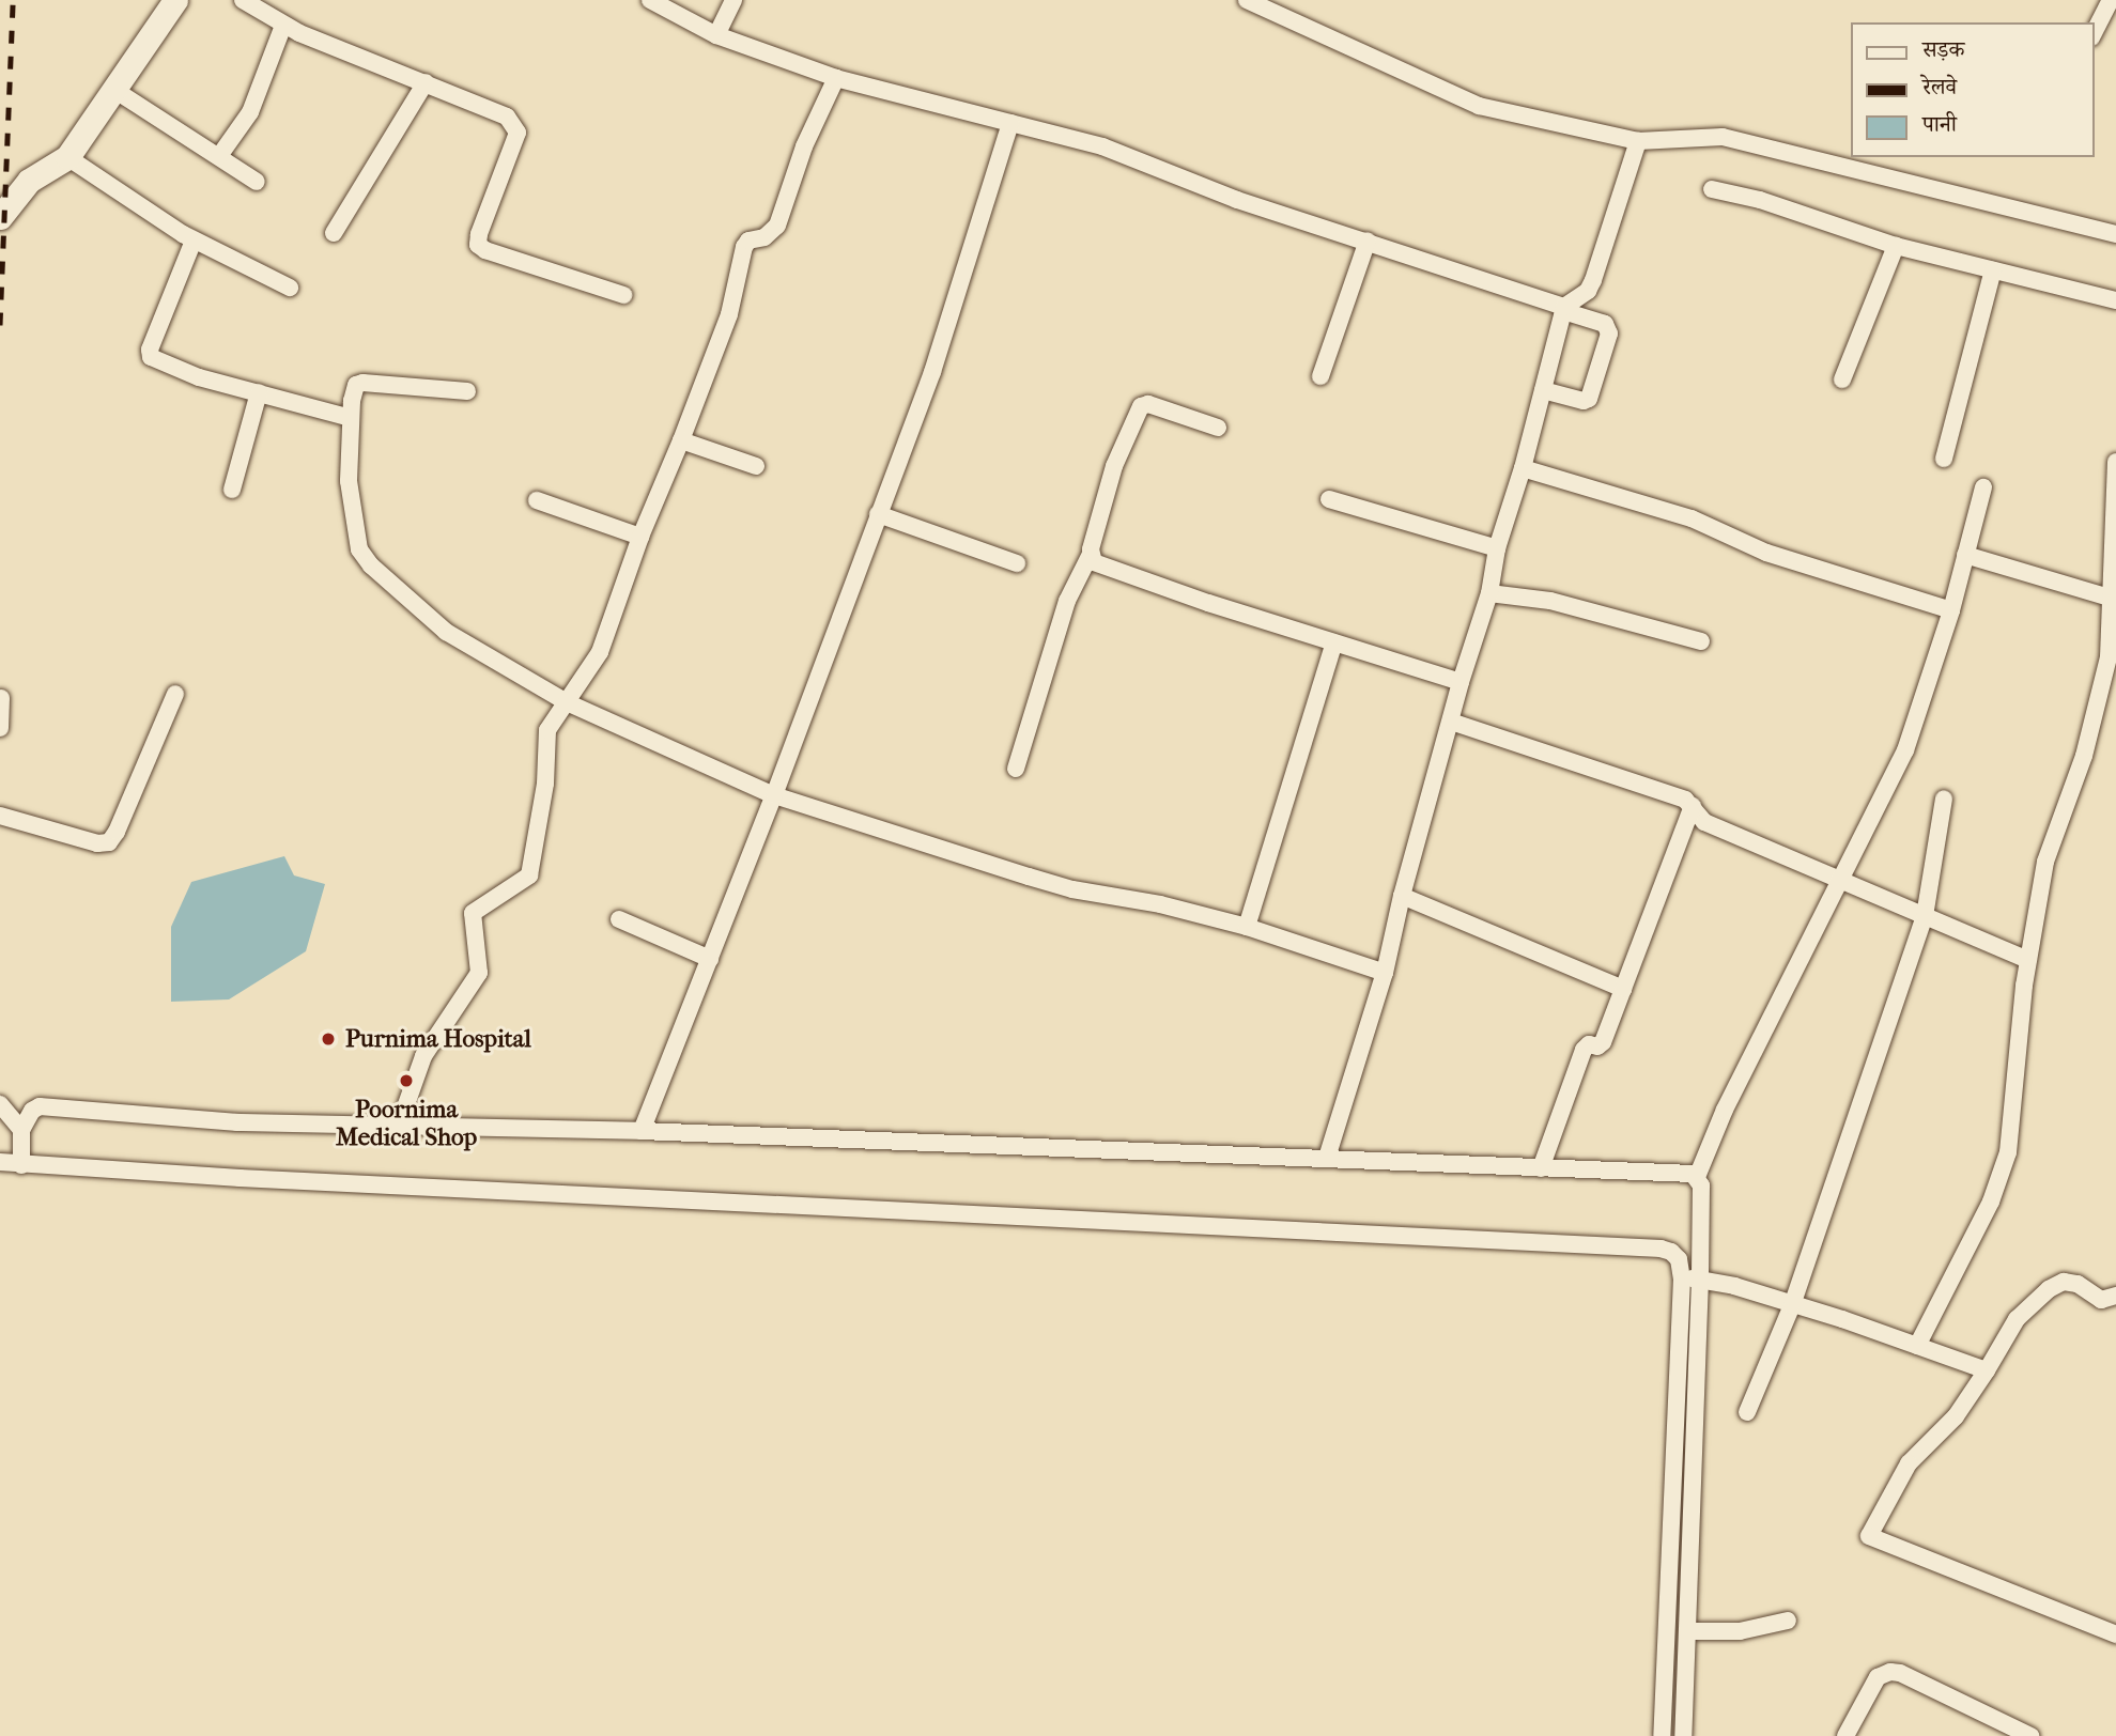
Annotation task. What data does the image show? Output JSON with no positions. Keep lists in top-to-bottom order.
{
  "places": ["Purnima Hospital", "Poornima Medical Shop"],
  "legend": ["सड़क", "रेलवे", "पानी"]
}
